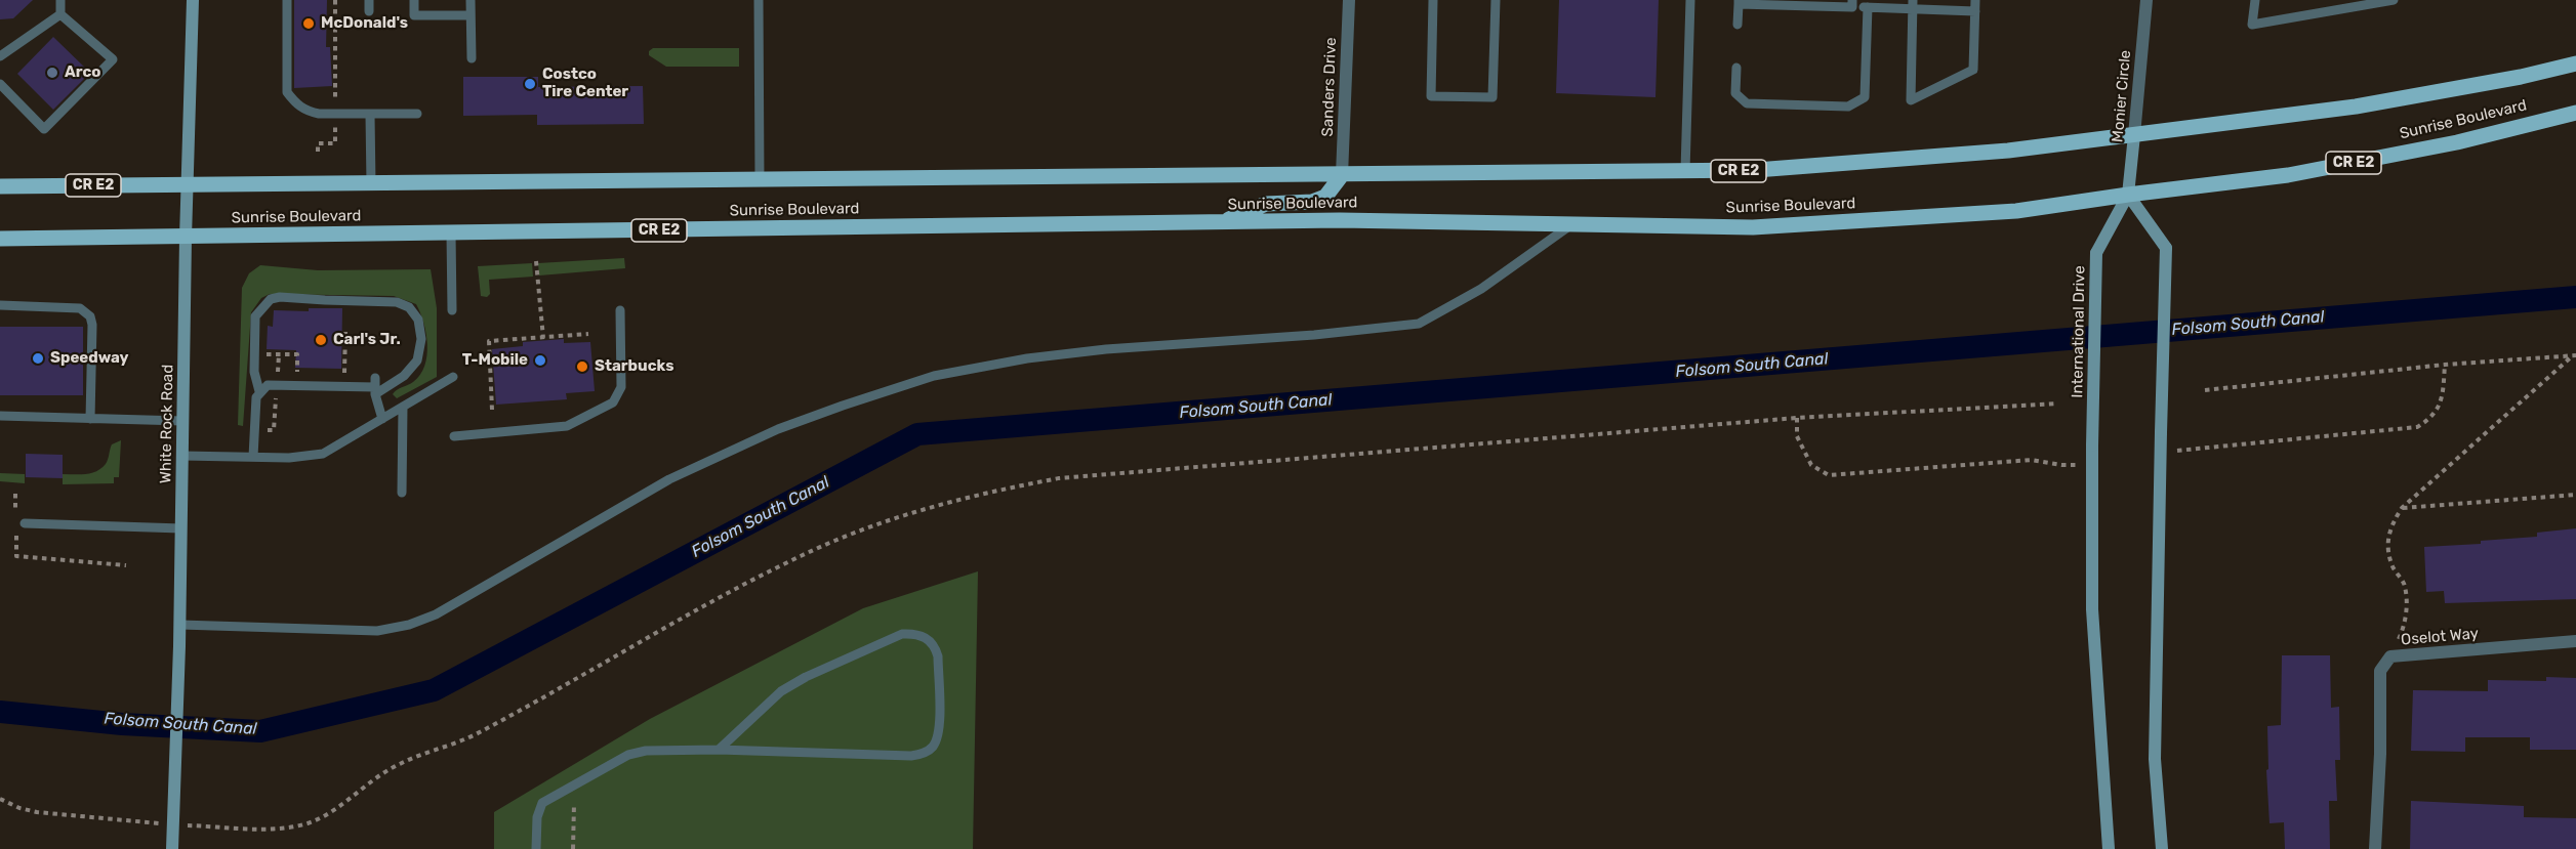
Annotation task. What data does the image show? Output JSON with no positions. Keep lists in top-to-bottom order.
{
  "streets": {
    "main road": [
      "Monier Circle",
      "Sunrise Boulevard",
      "CR E2",
      "International Drive",
      "White Rock Road"
    ],
    "street": ["Sanders Drive", "Oselot Way"]
  },
  "crossings": [
    ["Sanders Drive", "Sunrise Boulevard"],
    ["Monier Circle", "Sunrise Boulevard"],
    ["Monier Circle", "International Drive"],
    ["Sunrise Boulevard", "International Drive"],
    ["Sunrise Boulevard", "White Rock Road"]
  ],
  "water": ["Folsom South Canal"],
  "places": [
    "McDonald's",
    "Arco",
    "Costco Tire Center",
    "Carl's Jr.",
    "Speedway",
    "T-Mobile",
    "Starbucks"
  ]
}
